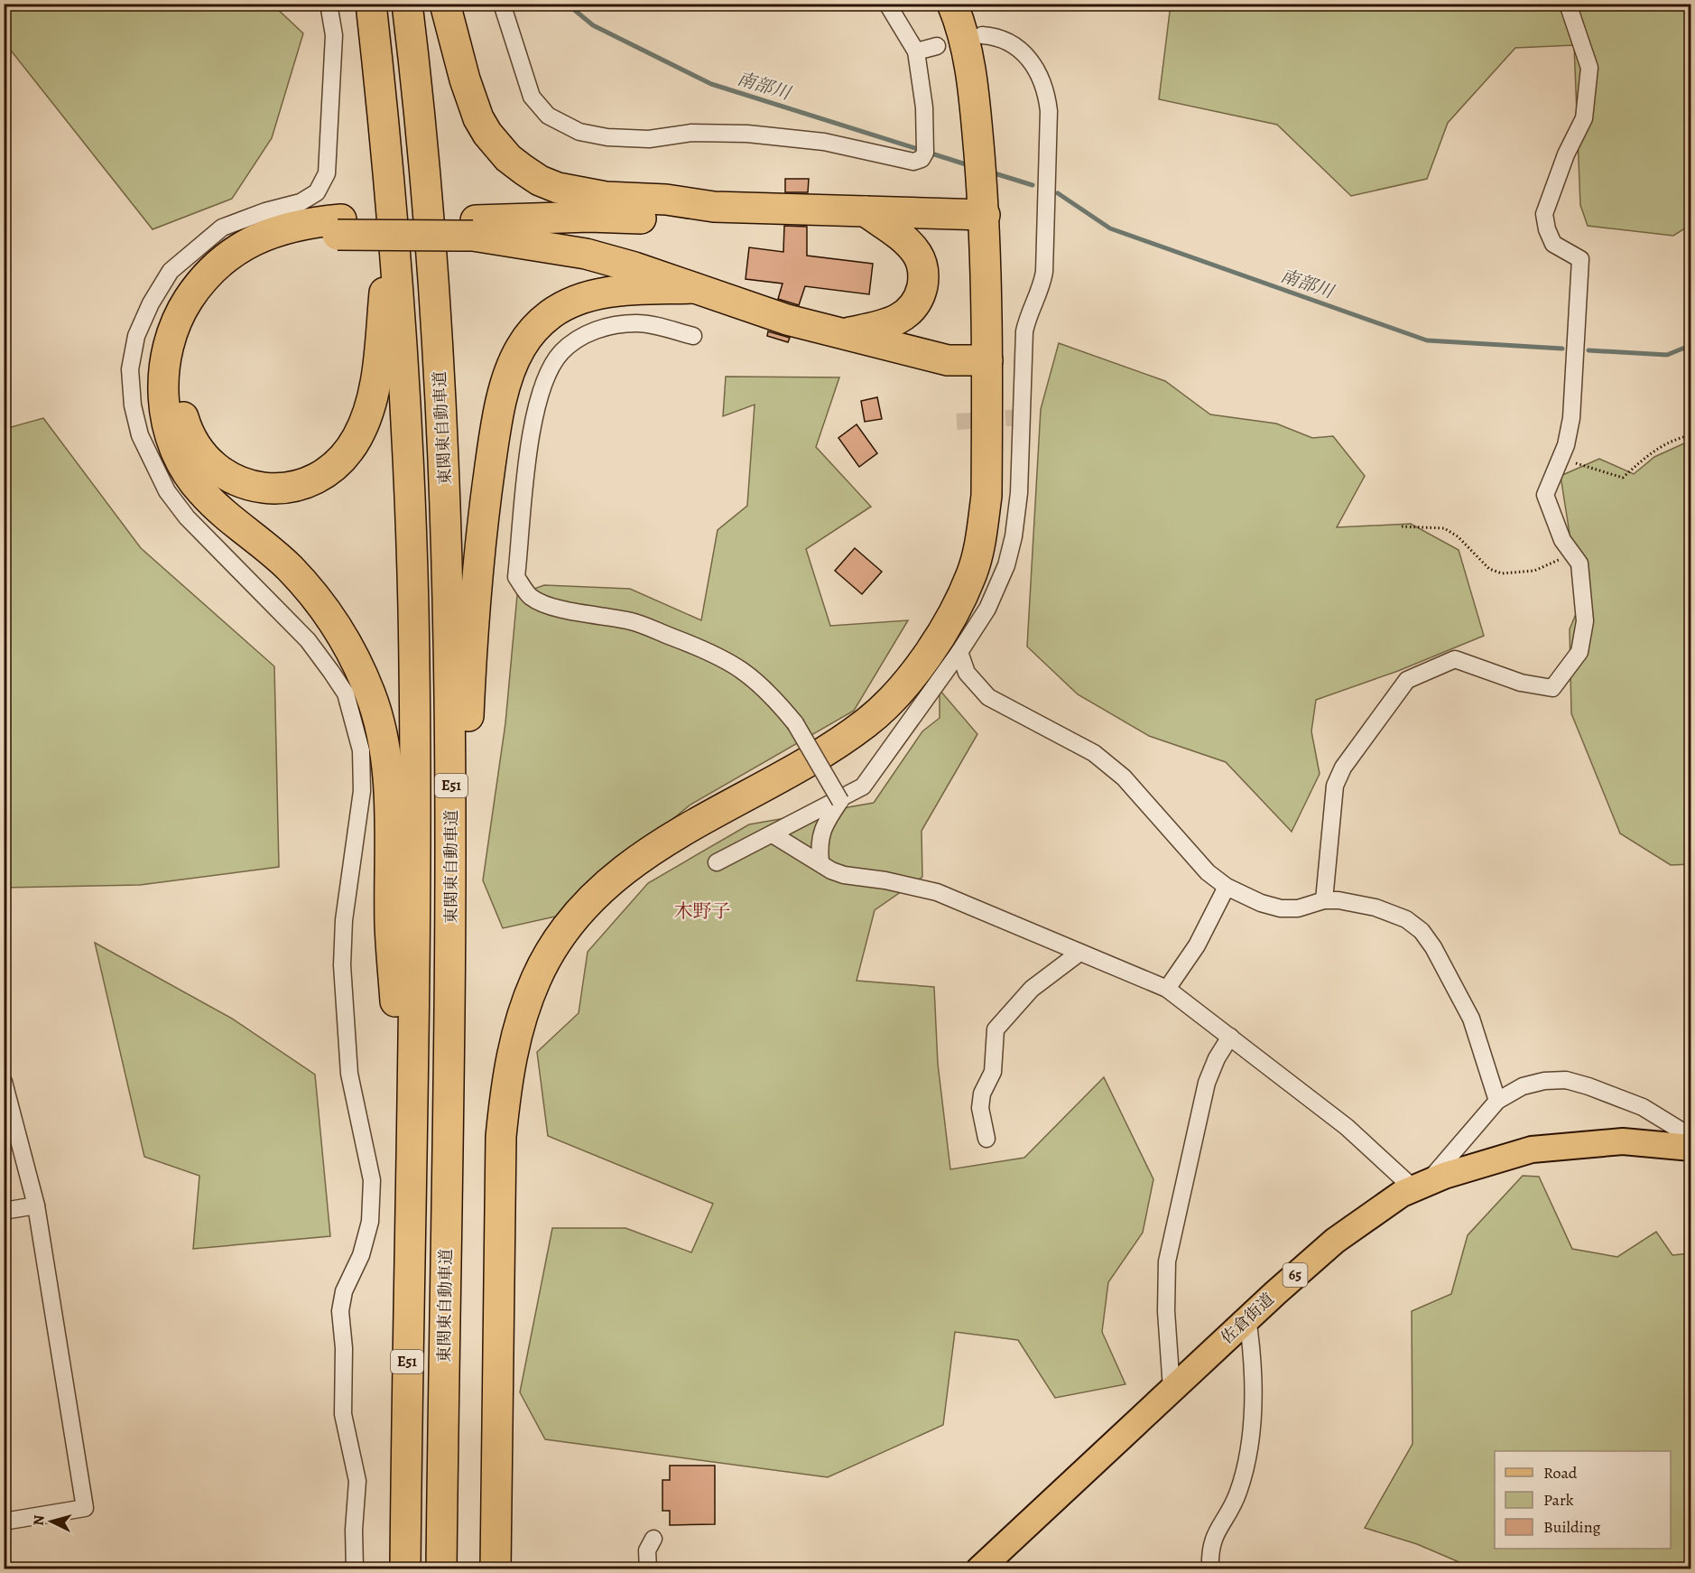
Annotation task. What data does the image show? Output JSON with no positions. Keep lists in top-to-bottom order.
{
  "streets": {
    "highway": ["東関東自動車道", "E51"],
    "main road": ["65", "佐倉街道"]
  },
  "districts": ["木野子"],
  "water": ["南部川"],
  "legend": ["Road", "Park", "Building"],
  "north": "left"
}
